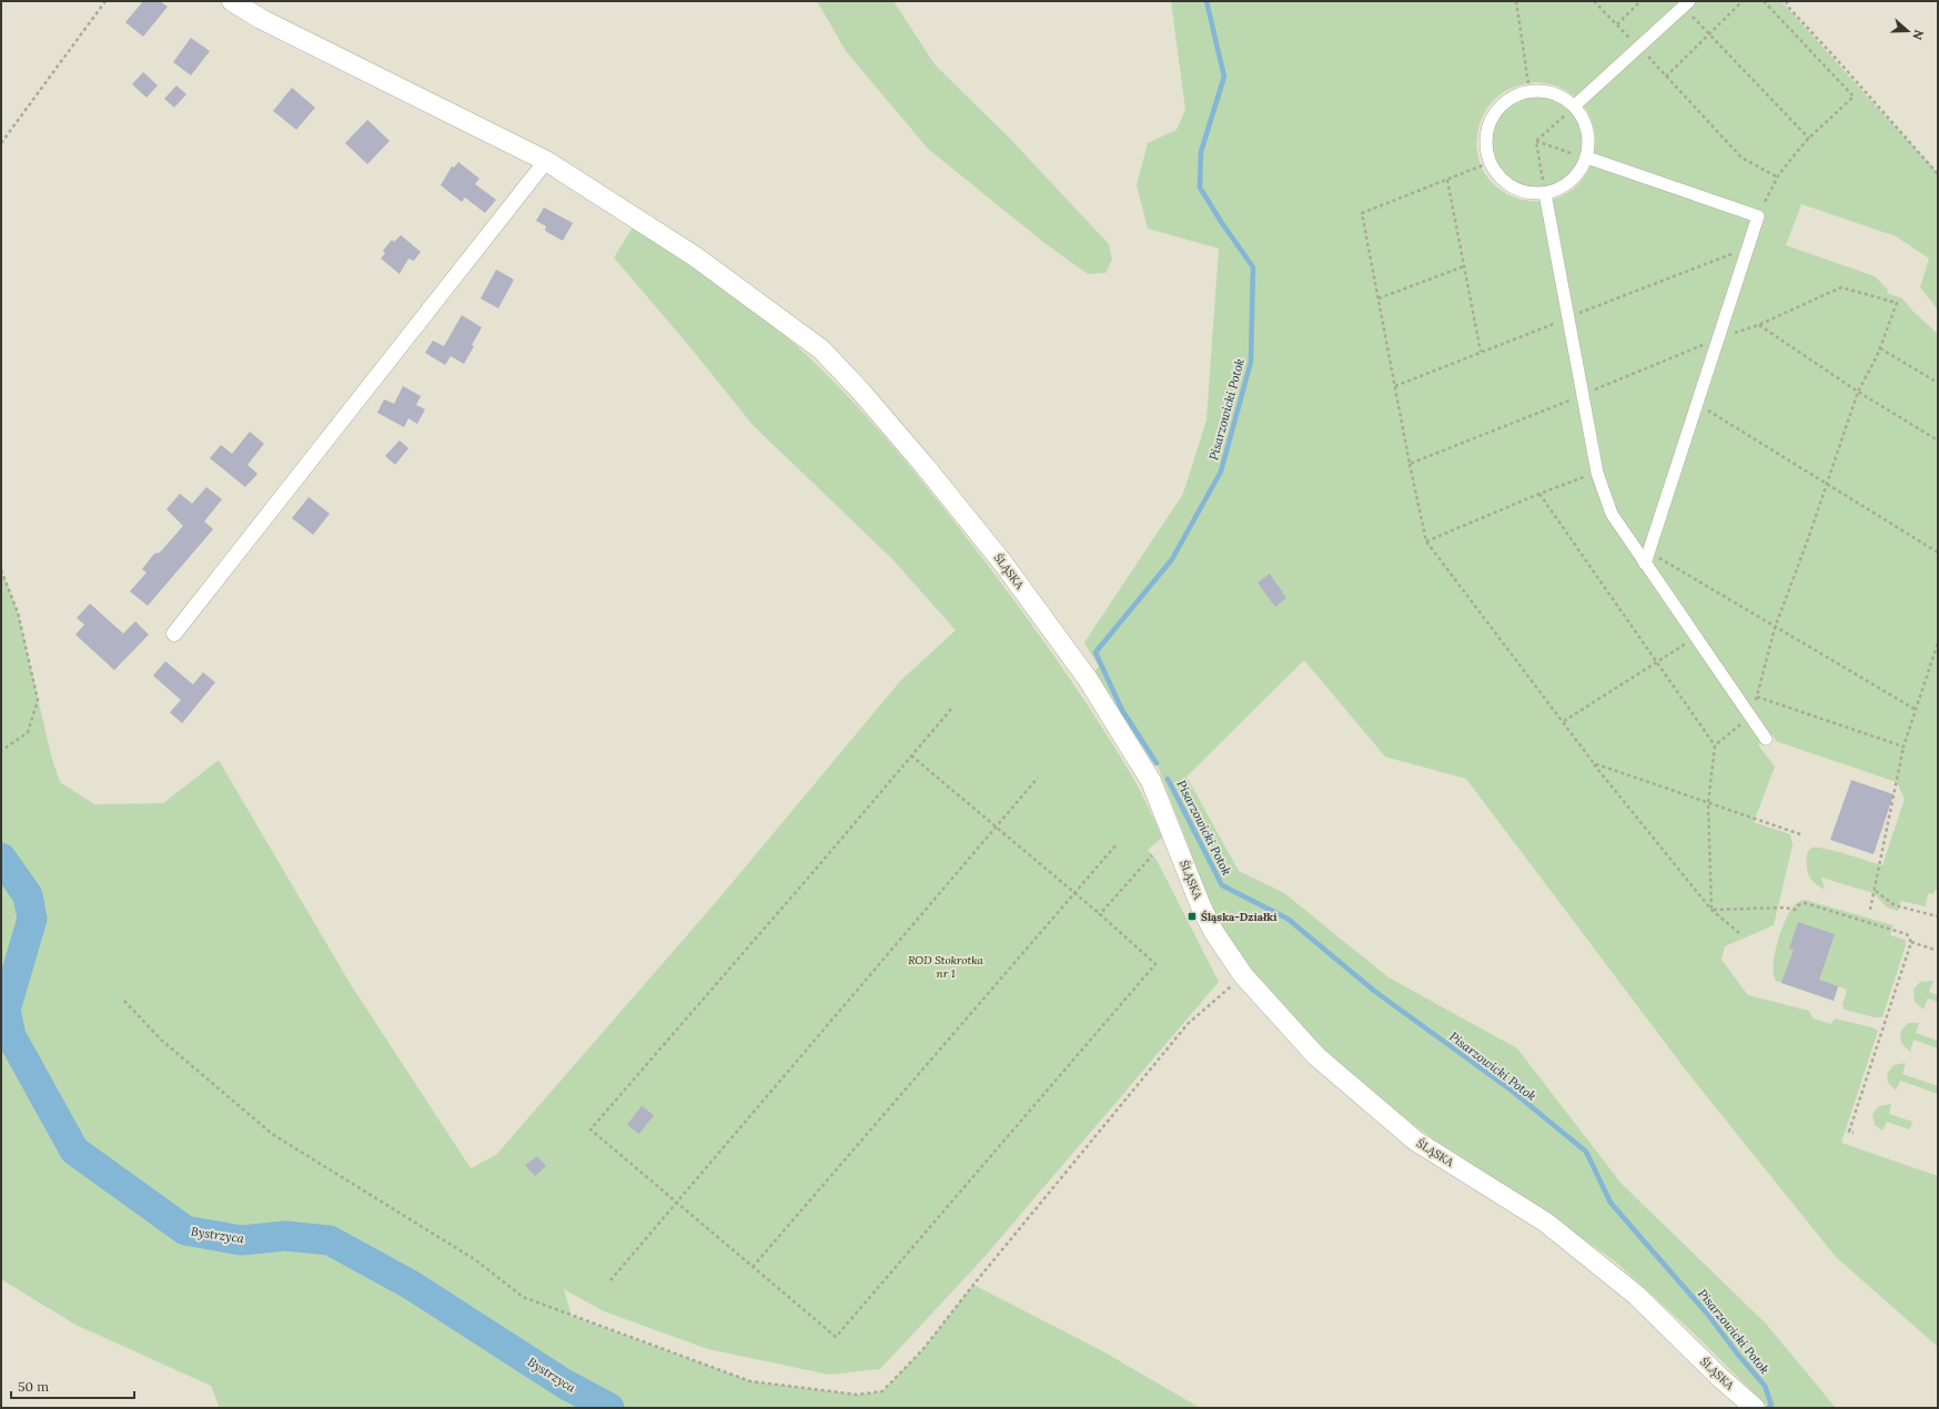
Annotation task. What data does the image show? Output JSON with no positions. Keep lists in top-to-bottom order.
{
  "streets": {
    "street": ["ŚLĄSKA"]
  },
  "water": ["Pisarzowicki Potok", "Bystrzyca"],
  "parks": ["ROD Stokrotka nr 1"],
  "places": {
    "transit": ["Śląska-Działki"]
  },
  "scale_bar": "50 m",
  "north": "right"
}
